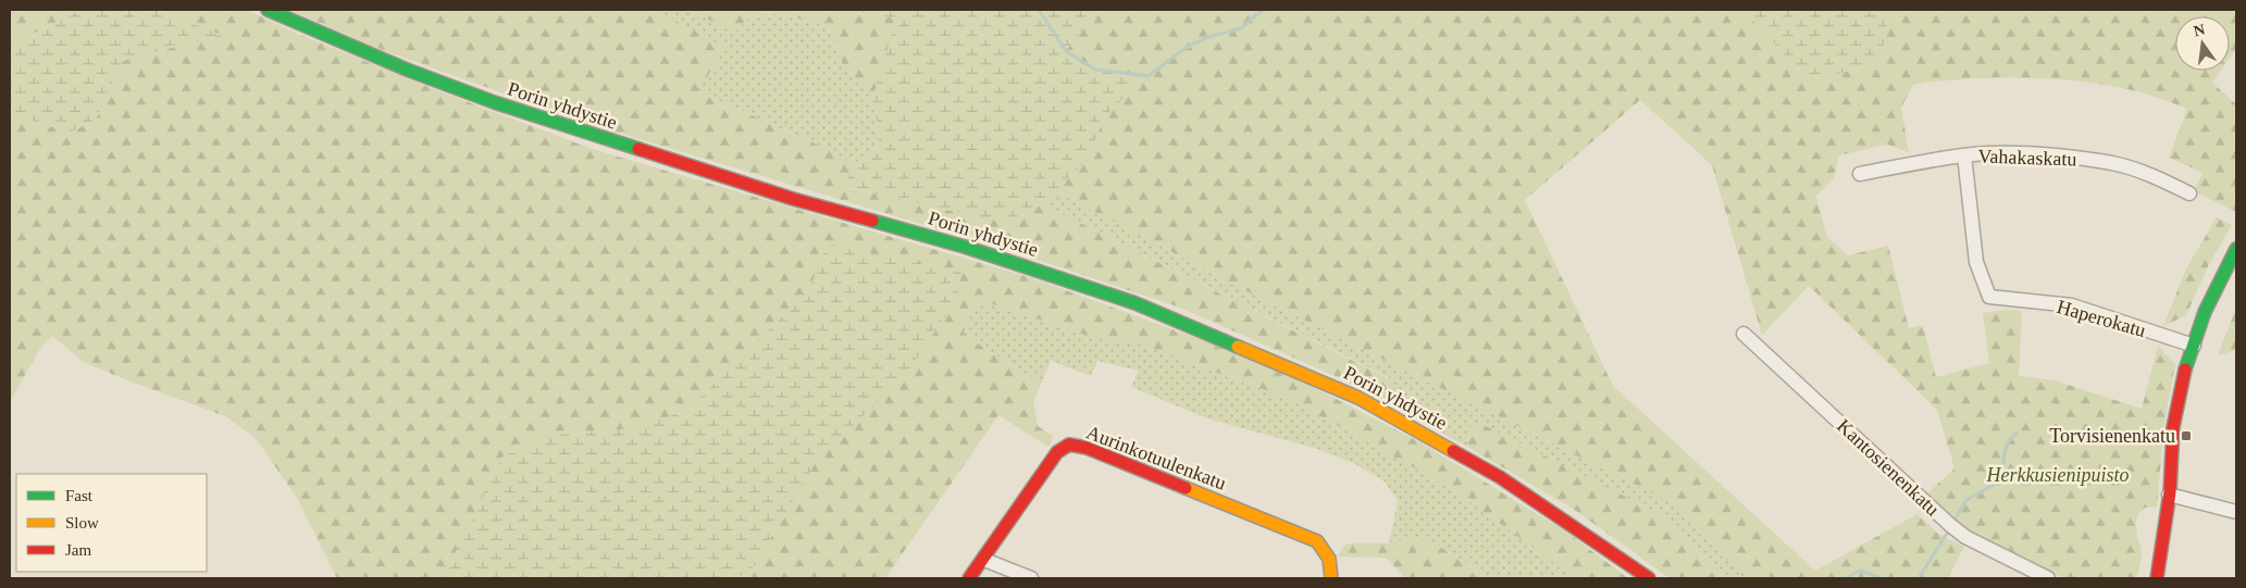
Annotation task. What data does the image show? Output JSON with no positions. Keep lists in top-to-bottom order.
{
  "streets": {
    "main road": ["Porin yhdystie", "Aurinkotuulenkatu"],
    "street": ["Vahakaskatu", "Haperokatu", "Kantosienenkatu"]
  },
  "crossings": [
    ["Vahakaskatu", "Haperokatu"]
  ],
  "parks": ["Herkkusienipuisto"],
  "places": {
    "transit": ["Torvisienenkatu"]
  },
  "legend": ["Fast", "Slow", "Jam"],
  "north": "top"
}
